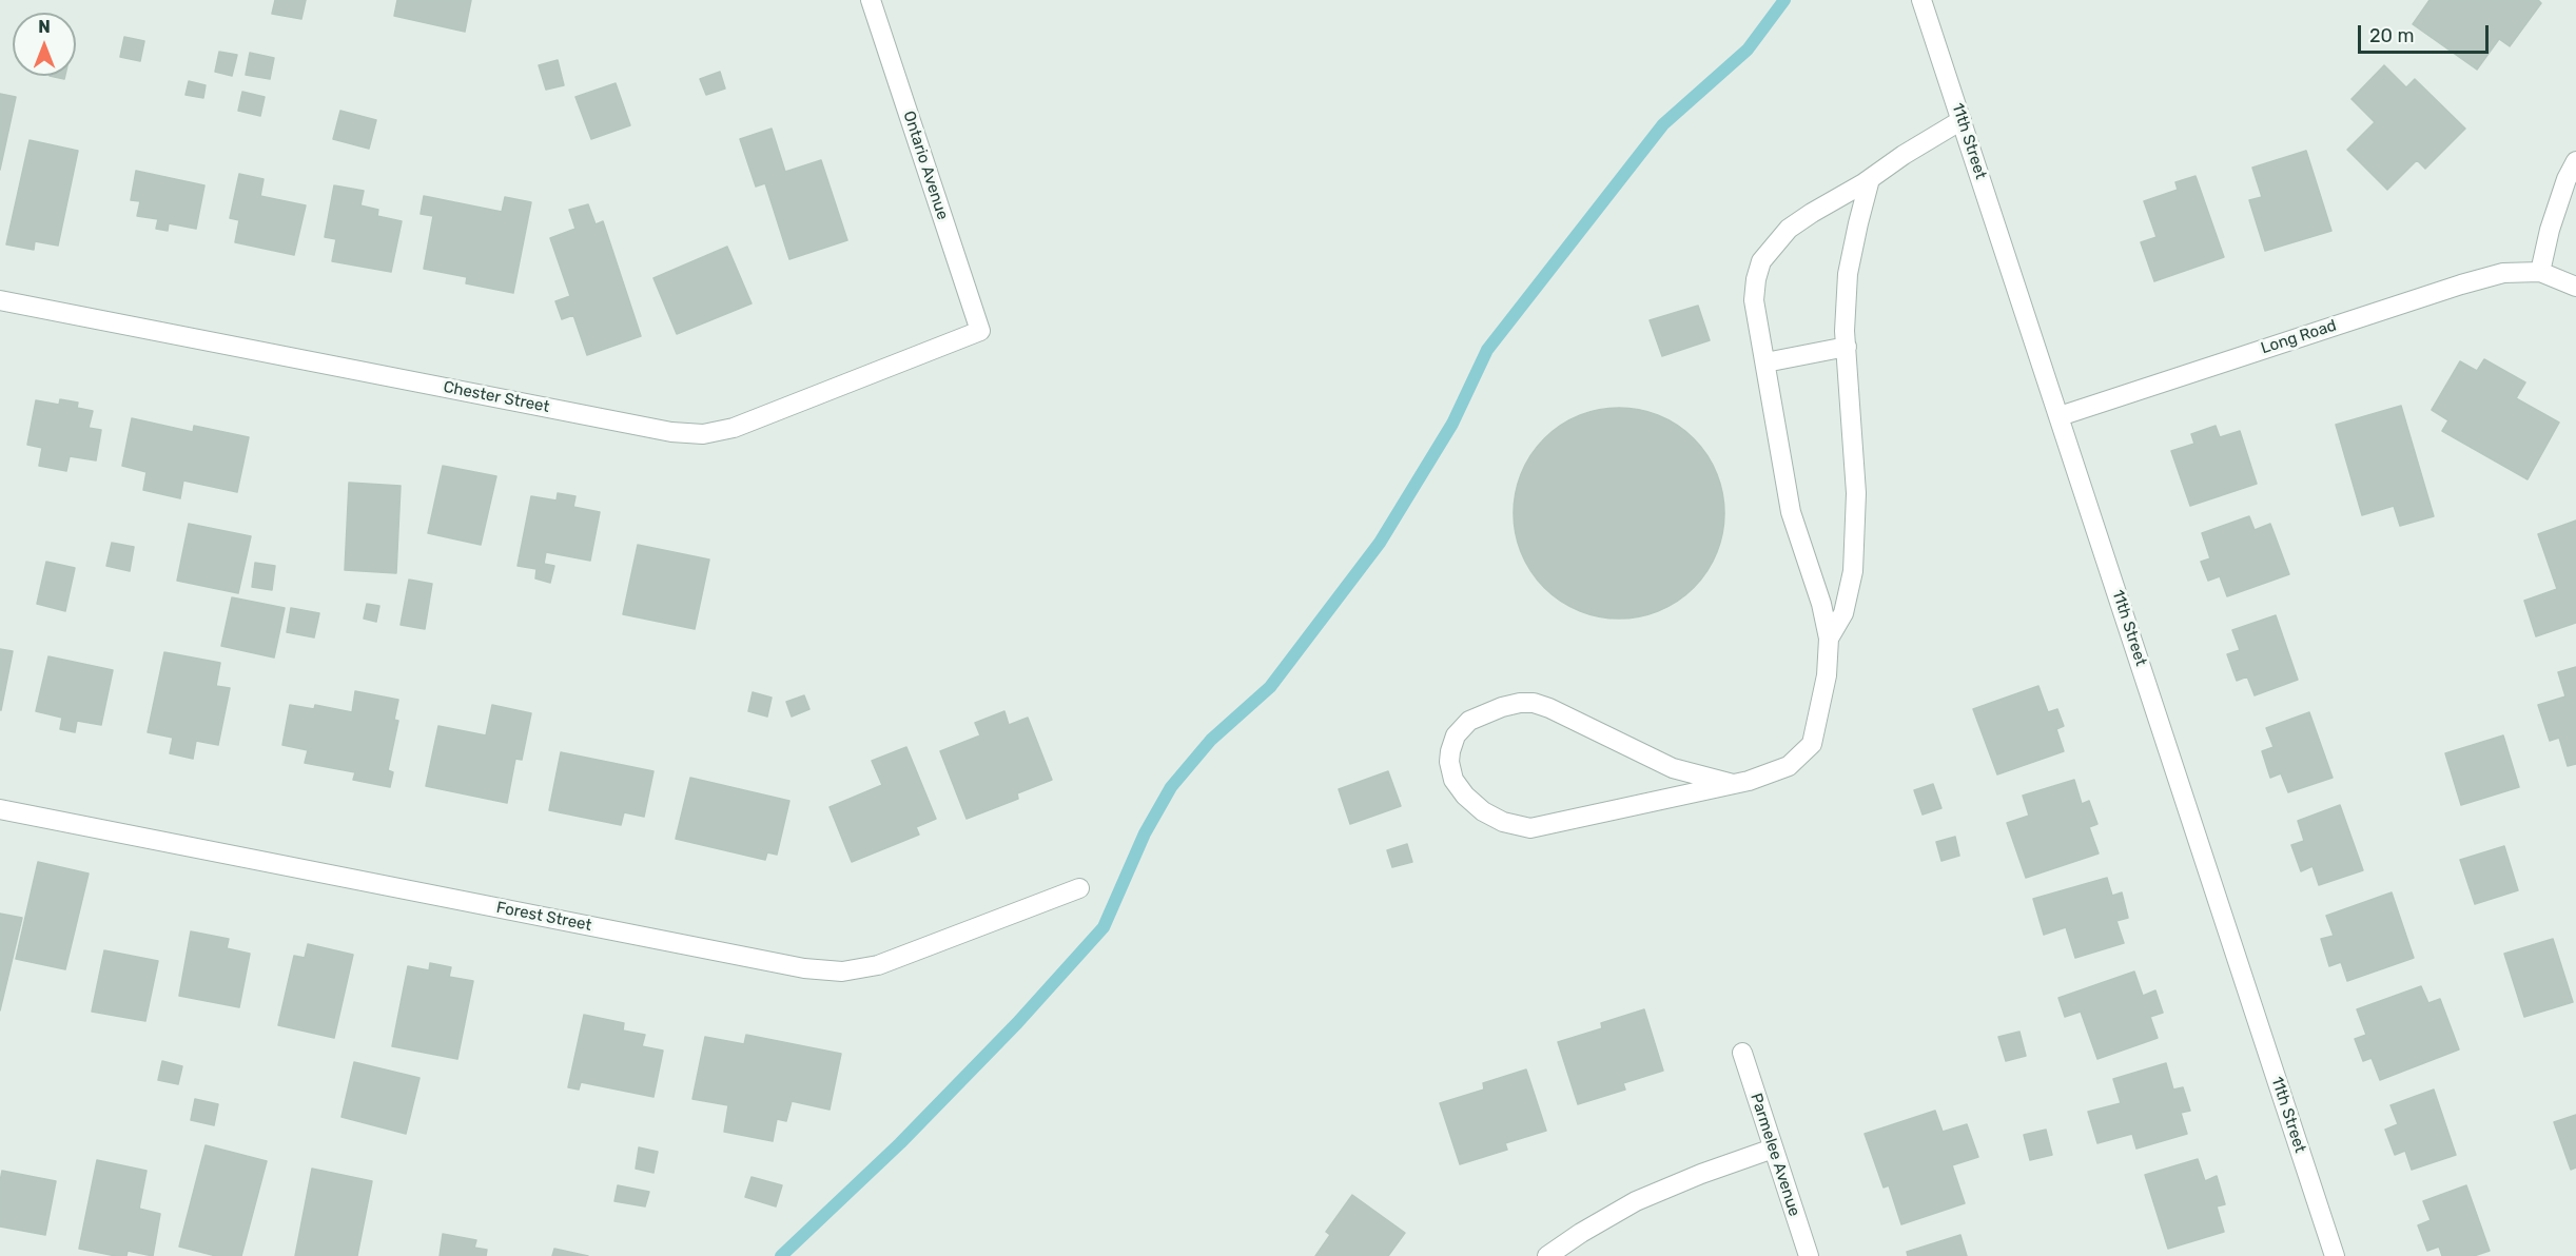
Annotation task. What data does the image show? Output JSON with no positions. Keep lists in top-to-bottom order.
{
  "streets": {
    "street": [
      "11th Street",
      "Ontario Avenue",
      "Long Road",
      "Chester Street",
      "Forest Street",
      "Parmelee Avenue"
    ]
  },
  "crossings": [
    ["11th Street", "Long Road"],
    ["Ontario Avenue", "Chester Street"]
  ],
  "scale_bar": "20 m",
  "north": "top"
}
